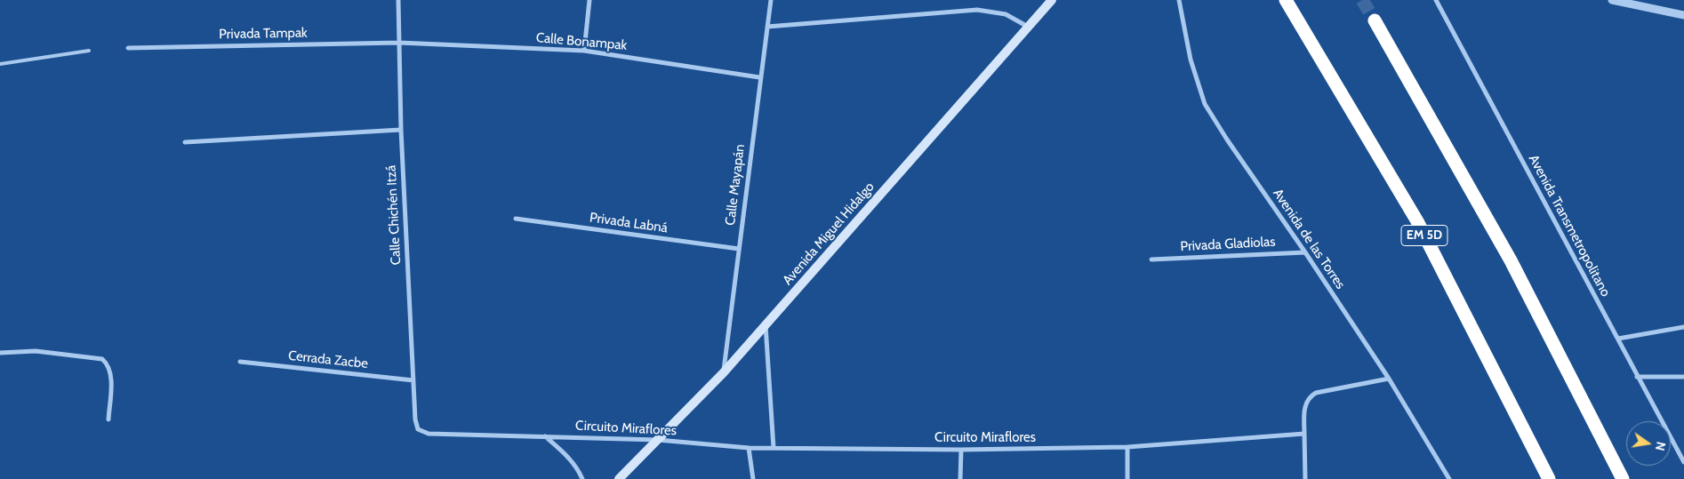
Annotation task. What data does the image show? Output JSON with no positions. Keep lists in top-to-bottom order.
{
  "streets": {
    "highway": ["EM 5D"],
    "main road": ["Avenida Miguel Hidalgo"],
    "street": [
      "Privada Tampak",
      "Calle Bonampak",
      "Calle Mayapán",
      "Calle Chichén Itzá",
      "Privada Labná",
      "Avenida Transmetropolitano",
      "Avenida de las Torres",
      "Privada Gladiolas",
      "Cerrada Zacbe",
      "Circuito Miraflores"
    ]
  },
  "crossings": [
    ["Privada Tampak", "Calle Bonampak"],
    ["Privada Tampak", "Calle Chichén Itzá"],
    ["Calle Bonampak", "Calle Mayapán"],
    ["Calle Bonampak", "Calle Chichén Itzá"],
    ["Calle Mayapán", "Privada Labná"],
    ["Calle Mayapán", "Avenida Miguel Hidalgo"],
    ["Calle Chichén Itzá", "Cerrada Zacbe"],
    ["Calle Chichén Itzá", "Circuito Miraflores"],
    ["Avenida Miguel Hidalgo", "Circuito Miraflores"],
    ["Avenida de las Torres", "Privada Gladiolas"]
  ],
  "north": "right"
}
